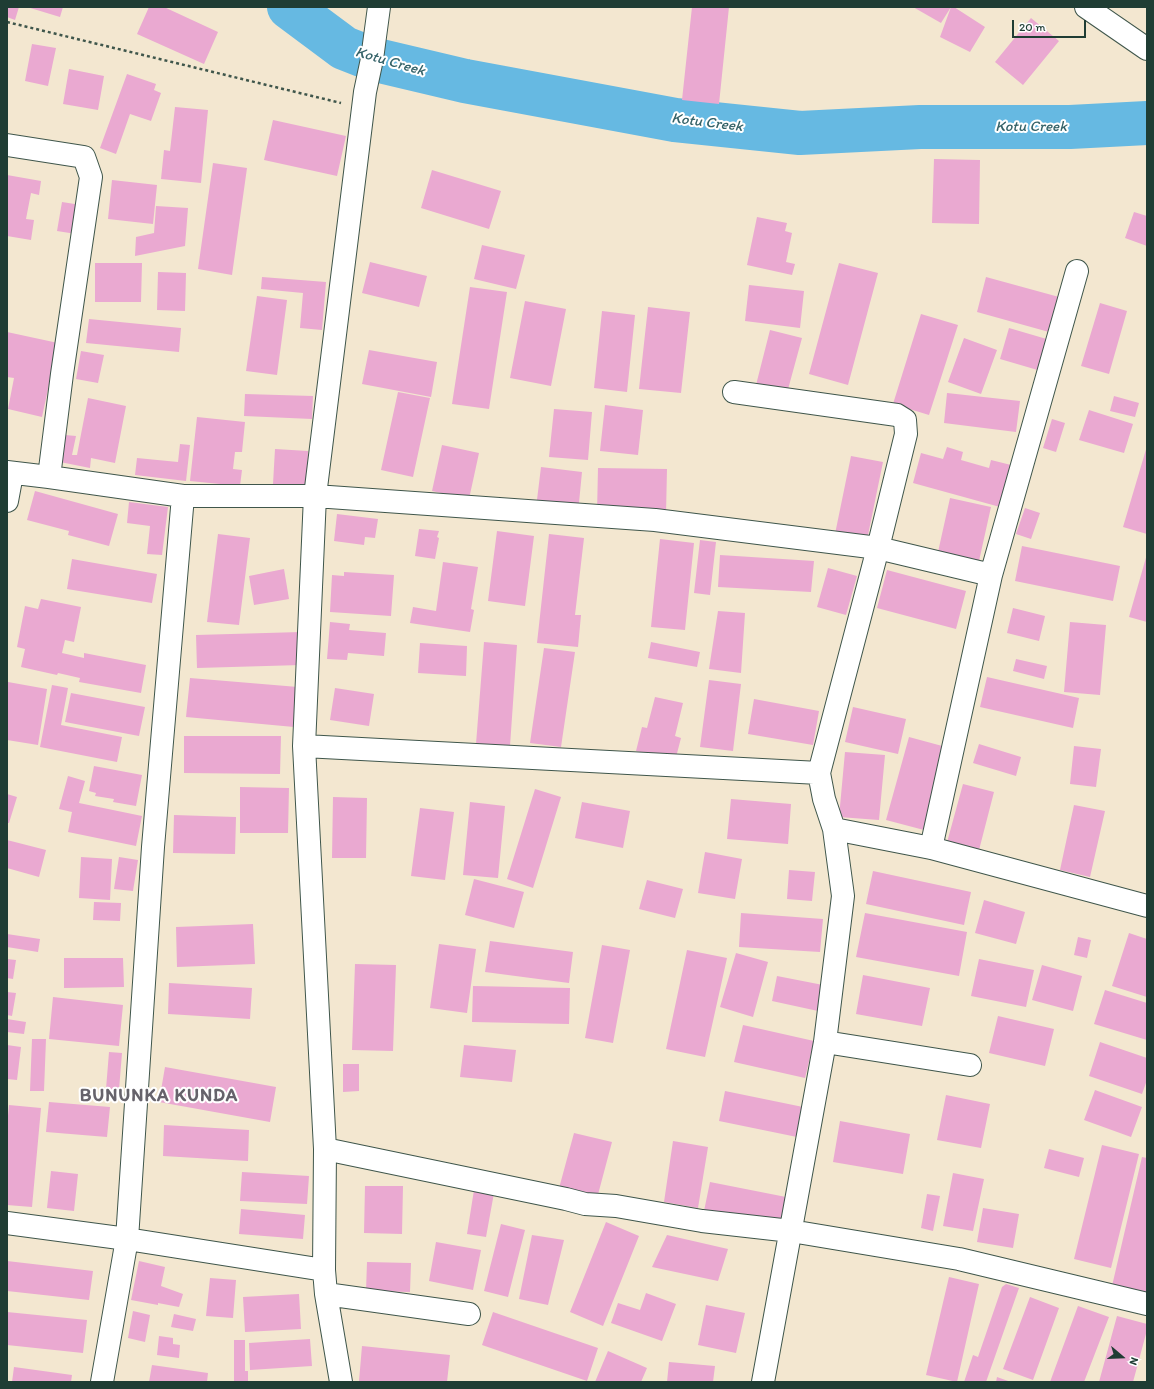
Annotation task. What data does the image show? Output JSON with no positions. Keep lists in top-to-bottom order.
{
  "districts": ["BUNUNKA KUNDA"],
  "water": ["Kotu Creek"],
  "scale_bar": "20 m",
  "north": "right"
}
